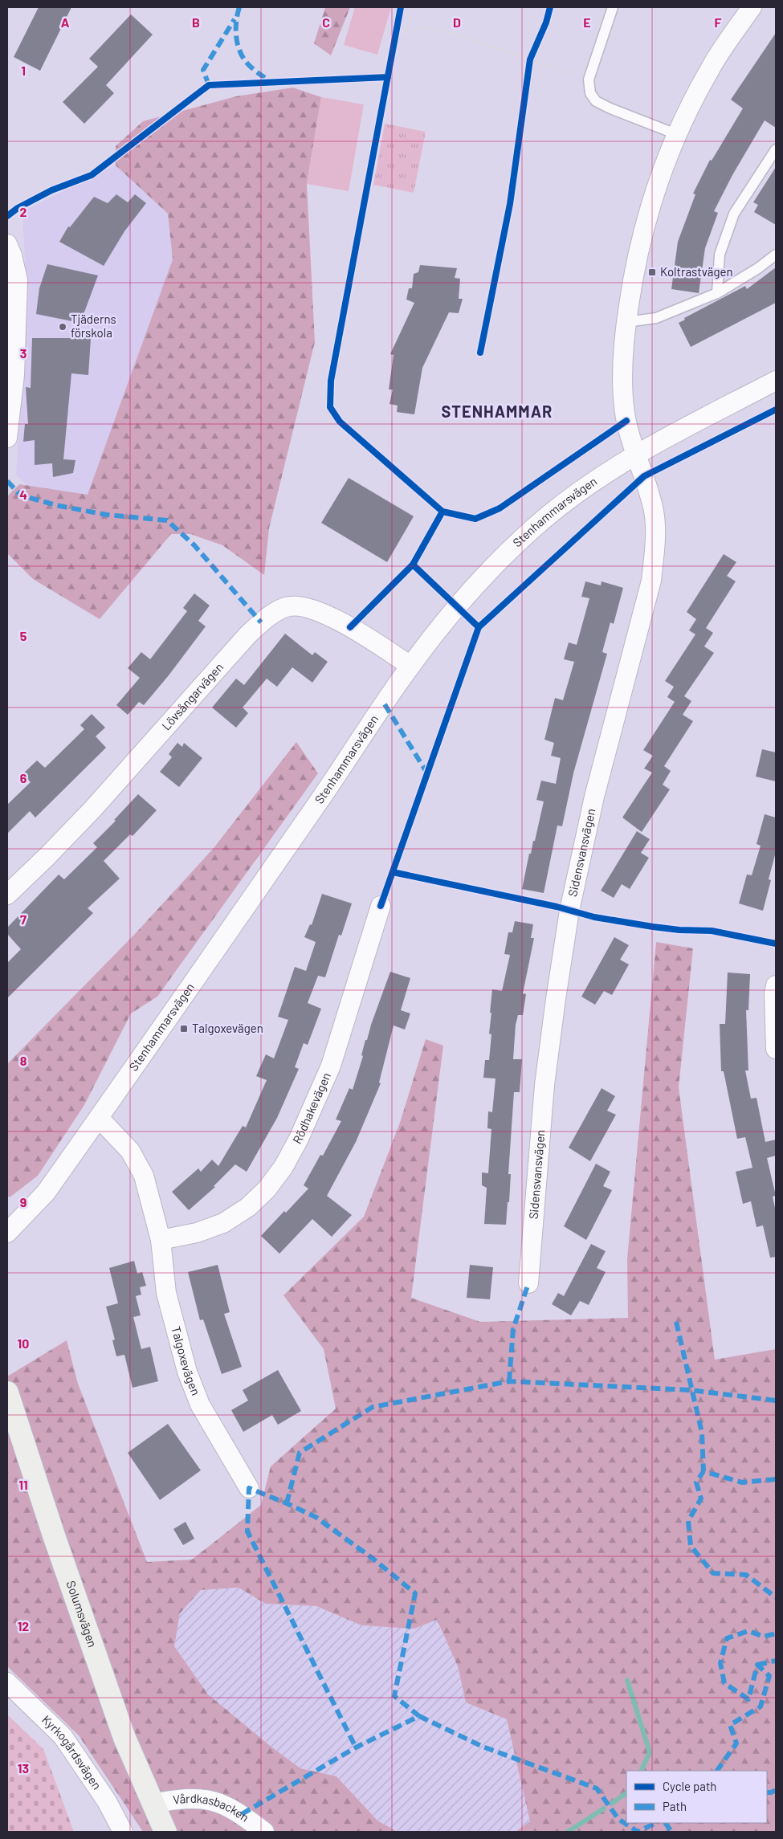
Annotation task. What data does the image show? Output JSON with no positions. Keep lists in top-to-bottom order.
{
  "streets": {
    "main road": ["Solumsvägen"],
    "street": [
      "Stenhammarsvägen",
      "Lövsångarvägen",
      "Sidensvansvägen",
      "Rödhakevägen",
      "Talgoxevägen",
      "Kyrkogårdsvägen",
      "Vårdkasbacken"
    ]
  },
  "crossings": [
    ["Stenhammarsvägen", "Lövsångarvägen"],
    ["Stenhammarsvägen", "Sidensvansvägen"],
    ["Stenhammarsvägen", "Talgoxevägen"],
    ["Rödhakevägen", "Talgoxevägen"],
    ["Solumsvägen", "Vårdkasbacken"]
  ],
  "districts": ["STENHAMMAR"],
  "places": {
    "transit": ["Koltrastvägen", "Talgoxevägen"],
    "other": ["Tjäderns förskola"]
  },
  "legend": ["Cycle path", "Path"],
  "grid": {
    "columns": [
      "A",
      "B",
      "C",
      "D",
      "E",
      "F"
    ],
    "rows": [
      "1",
      "2",
      "3",
      "4",
      "5",
      "6",
      "7",
      "8",
      "9",
      "10",
      "11",
      "12",
      "13"
    ]
  }
}
